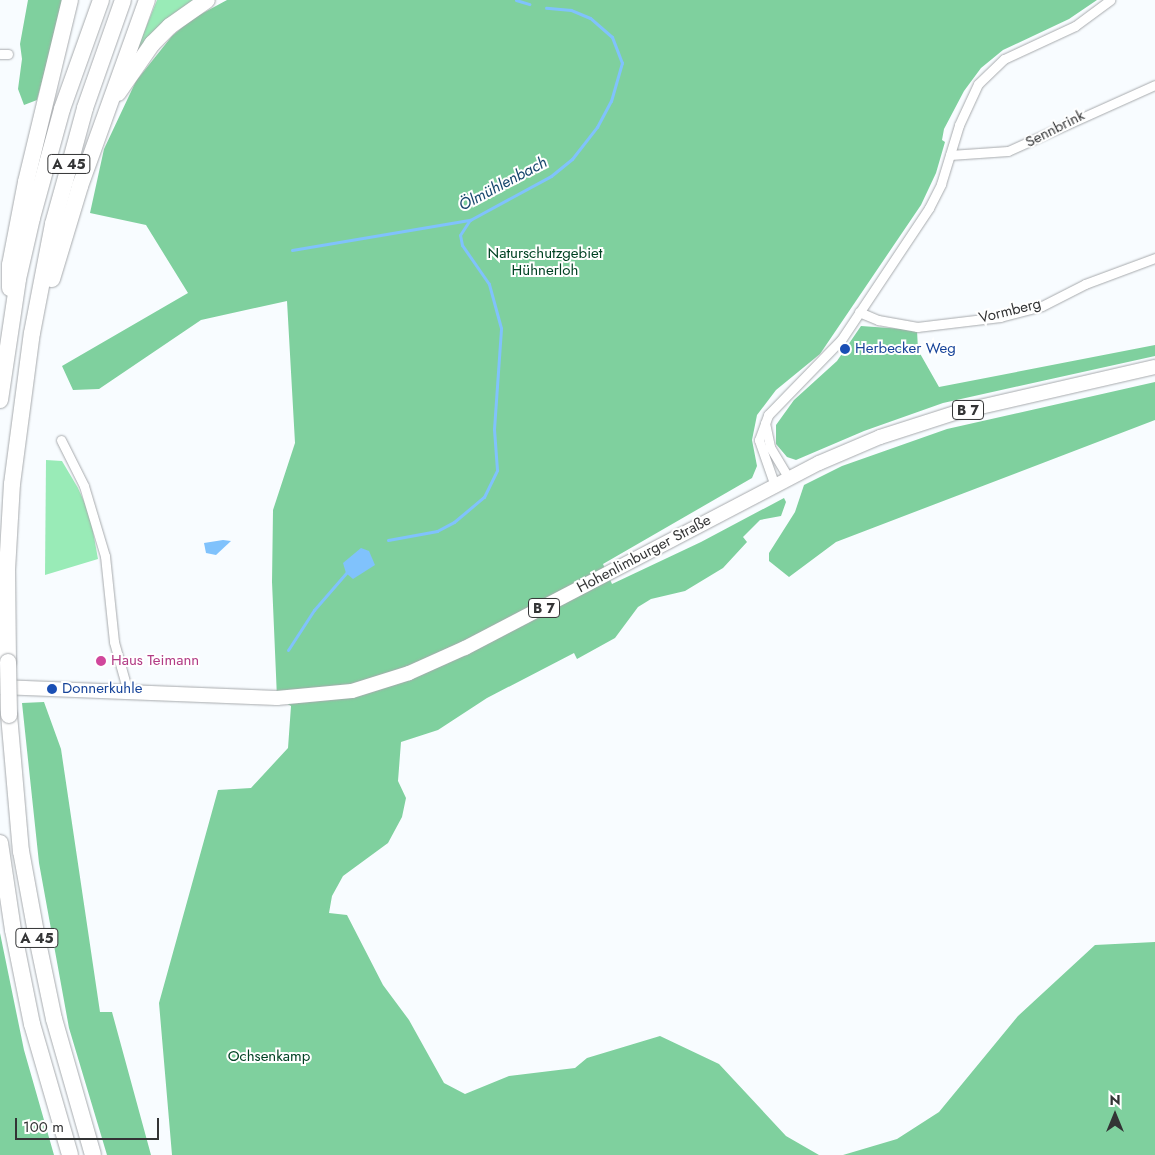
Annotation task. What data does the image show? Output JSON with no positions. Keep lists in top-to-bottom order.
{
  "streets": {
    "highway": ["A 45"],
    "main road": ["B 7", "Hohenlimburger Straße"],
    "street": ["Sennbrink", "Vormberg"]
  },
  "crossings": [
    ["B 7", "Hohenlimburger Straße"]
  ],
  "water": ["Ölmühlenbach"],
  "parks": ["Naturschutzgebiet Hühnerloh", "Ochsenkamp"],
  "places": ["Herbecker Weg", "Haus Teimann", "Donnerkuhle"],
  "scale_bar": "100 m",
  "north": "top"
}
